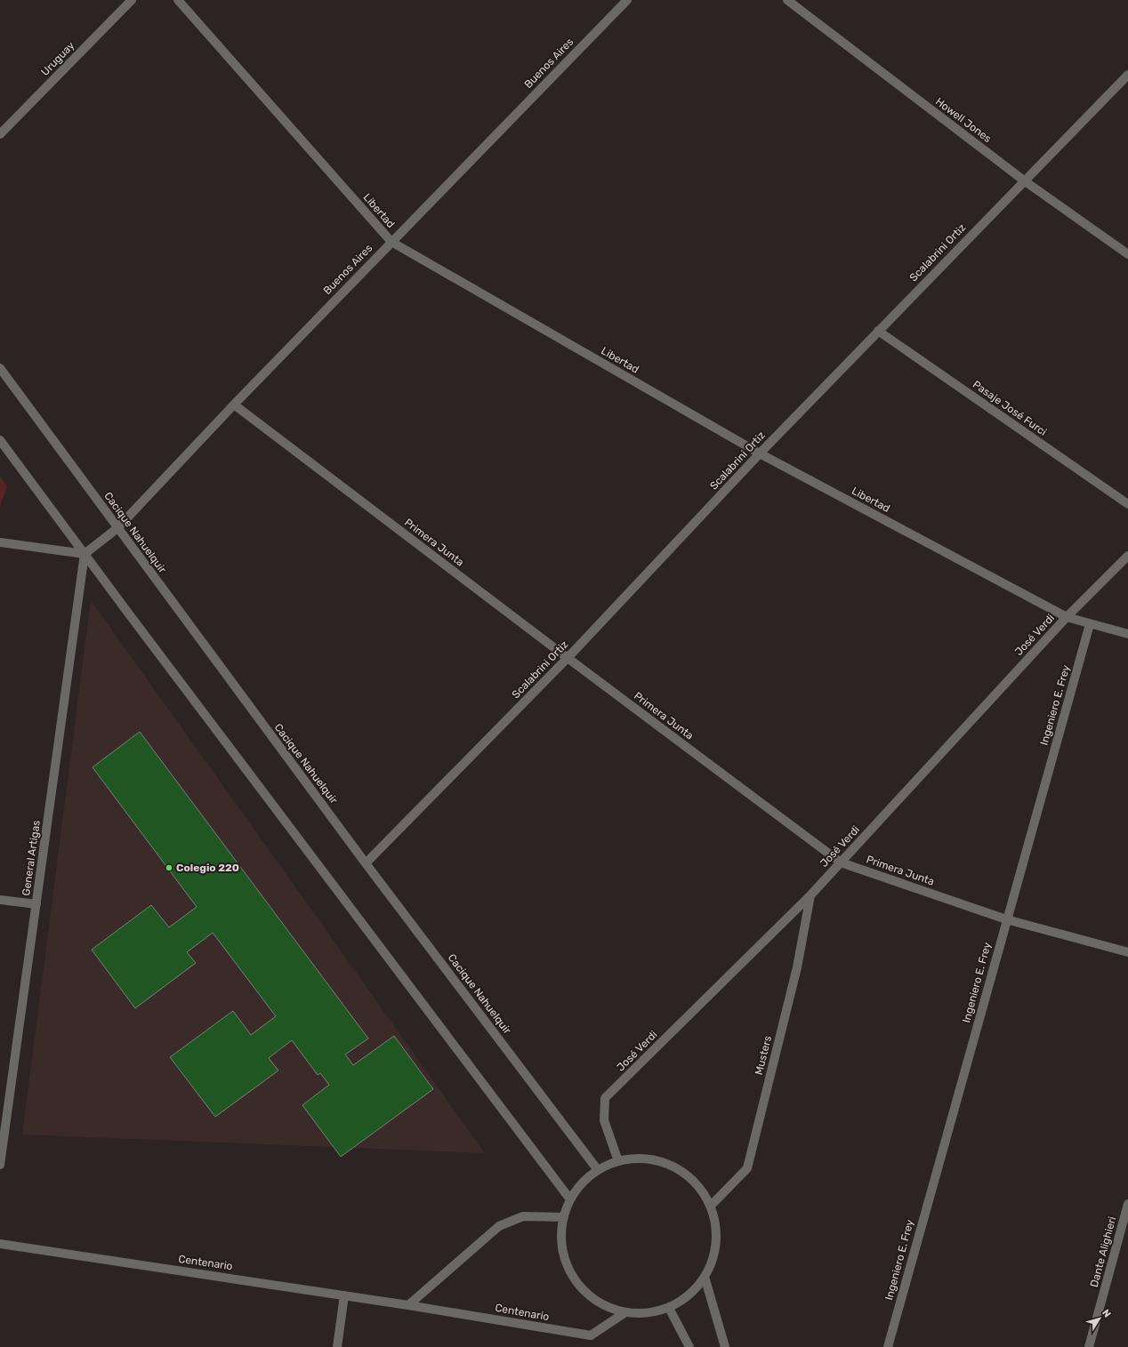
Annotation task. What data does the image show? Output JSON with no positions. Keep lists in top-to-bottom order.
{
  "streets": {
    "street": [
      "Uruguay",
      "Buenos Aires",
      "Howell Jones",
      "Libertad",
      "Scalabrini Ortiz",
      "Pasaje José Furci",
      "Cacique Nahuelquir",
      "Primera Junta",
      "José Verdi",
      "Ingeniero E. Frey",
      "General Artigas",
      "Musters",
      "Dante Alighieri",
      "Centenario"
    ]
  },
  "crossings": [
    ["Buenos Aires", "Libertad"],
    ["Buenos Aires", "Cacique Nahuelquir"],
    ["Buenos Aires", "Primera Junta"],
    ["Buenos Aires", "General Artigas"],
    ["Howell Jones", "Scalabrini Ortiz"],
    ["Libertad", "Scalabrini Ortiz"],
    ["Libertad", "José Verdi"],
    ["Libertad", "Ingeniero E. Frey"],
    ["Scalabrini Ortiz", "Pasaje José Furci"],
    ["Scalabrini Ortiz", "Cacique Nahuelquir"],
    ["Scalabrini Ortiz", "Primera Junta"],
    ["Primera Junta", "José Verdi"],
    ["Primera Junta", "Ingeniero E. Frey"],
    ["José Verdi", "Musters"]
  ],
  "places": ["Colegio 220"],
  "north": "top right"
}
